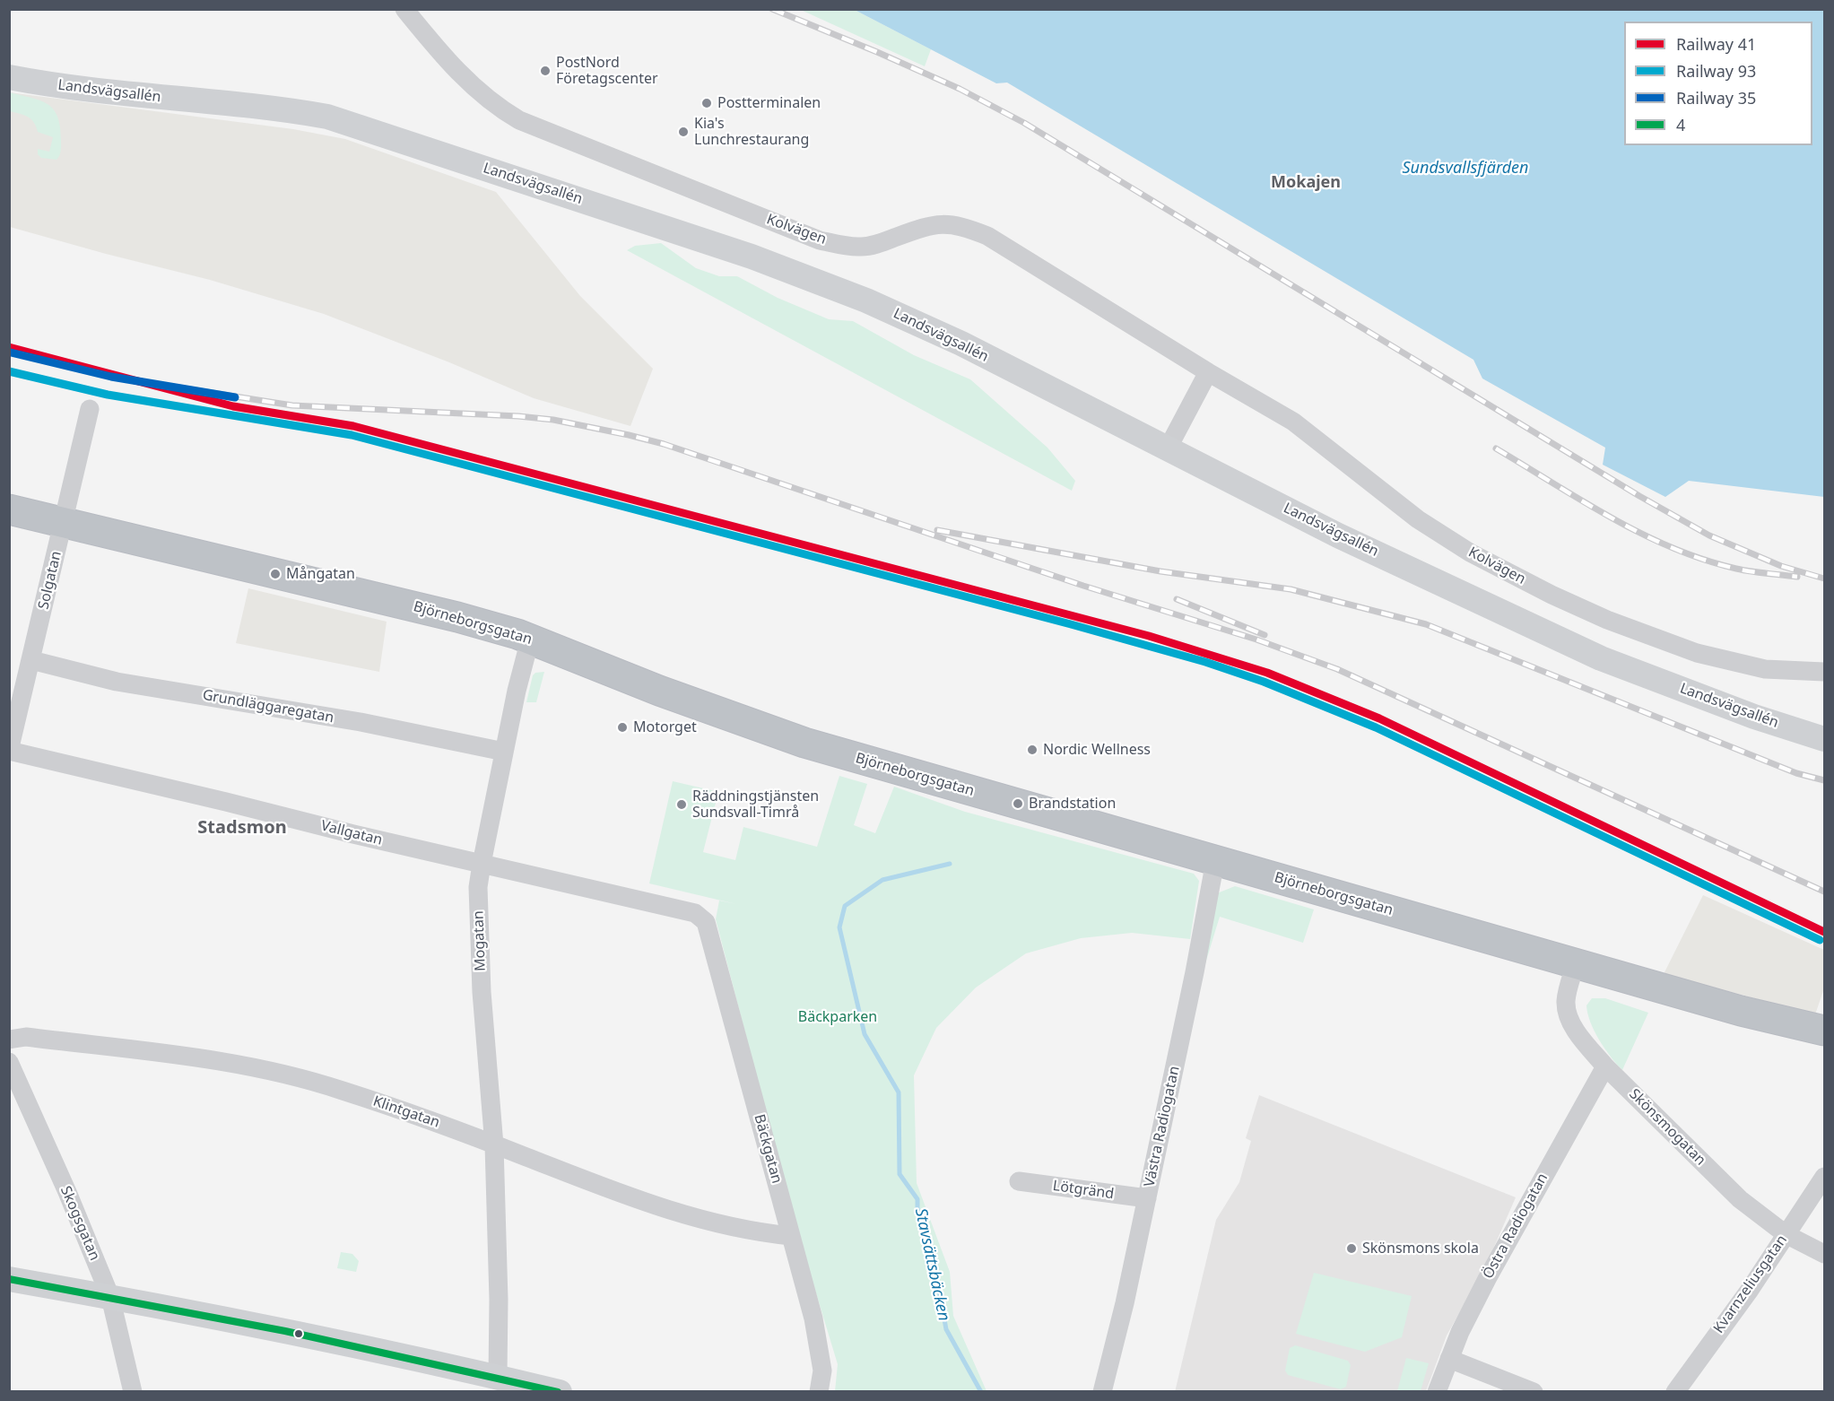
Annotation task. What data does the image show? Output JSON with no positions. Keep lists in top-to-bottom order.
{
  "streets": {
    "highway": ["Björneborgsgatan"],
    "main road": ["Landsvägsallén"],
    "street": [
      "Kolvägen",
      "Solgatan",
      "Grundläggaregatan",
      "Vallgatan",
      "Mogatan",
      "Klintgatan",
      "Västra Radiogatan",
      "Skönsmogatan",
      "Bäckgatan",
      "Lötgränd",
      "Skogsgatan",
      "Östra Radiogatan",
      "Kvarnzeliusgatan"
    ]
  },
  "crossings": [
    ["Solgatan", "Björneborgsgatan"],
    ["Solgatan", "Grundläggaregatan"],
    ["Solgatan", "Vallgatan"],
    ["Björneborgsgatan", "Mogatan"],
    ["Björneborgsgatan", "Västra Radiogatan"],
    ["Björneborgsgatan", "Skönsmogatan"],
    ["Grundläggaregatan", "Mogatan"],
    ["Vallgatan", "Mogatan"],
    ["Vallgatan", "Bäckgatan"],
    ["Mogatan", "Klintgatan"],
    ["Klintgatan", "Bäckgatan"],
    ["Västra Radiogatan", "Lötgränd"],
    ["Skönsmogatan", "Östra Radiogatan"],
    ["Skönsmogatan", "Kvarnzeliusgatan"]
  ],
  "districts": ["Mokajen", "Stadsmon"],
  "water": ["Sundsvallsfjärden", "Stavsättsbäcken"],
  "parks": ["Bäckparken"],
  "places": [
    "PostNord Företagscenter",
    "Postterminalen",
    "Kia's Lunchrestaurang",
    "Mångatan",
    "Motorget",
    "Nordic Wellness",
    "Brandstation",
    "Räddningstjänsten Sundsvall-Timrå",
    "Skönsmons skola"
  ],
  "lines": [
    "rail line 41",
    "rail line 35",
    "rail line 93",
    "transit line 4"
  ],
  "legend": [
    "Railway 41",
    "Railway 93",
    "Railway 35",
    "4"
  ]
}
